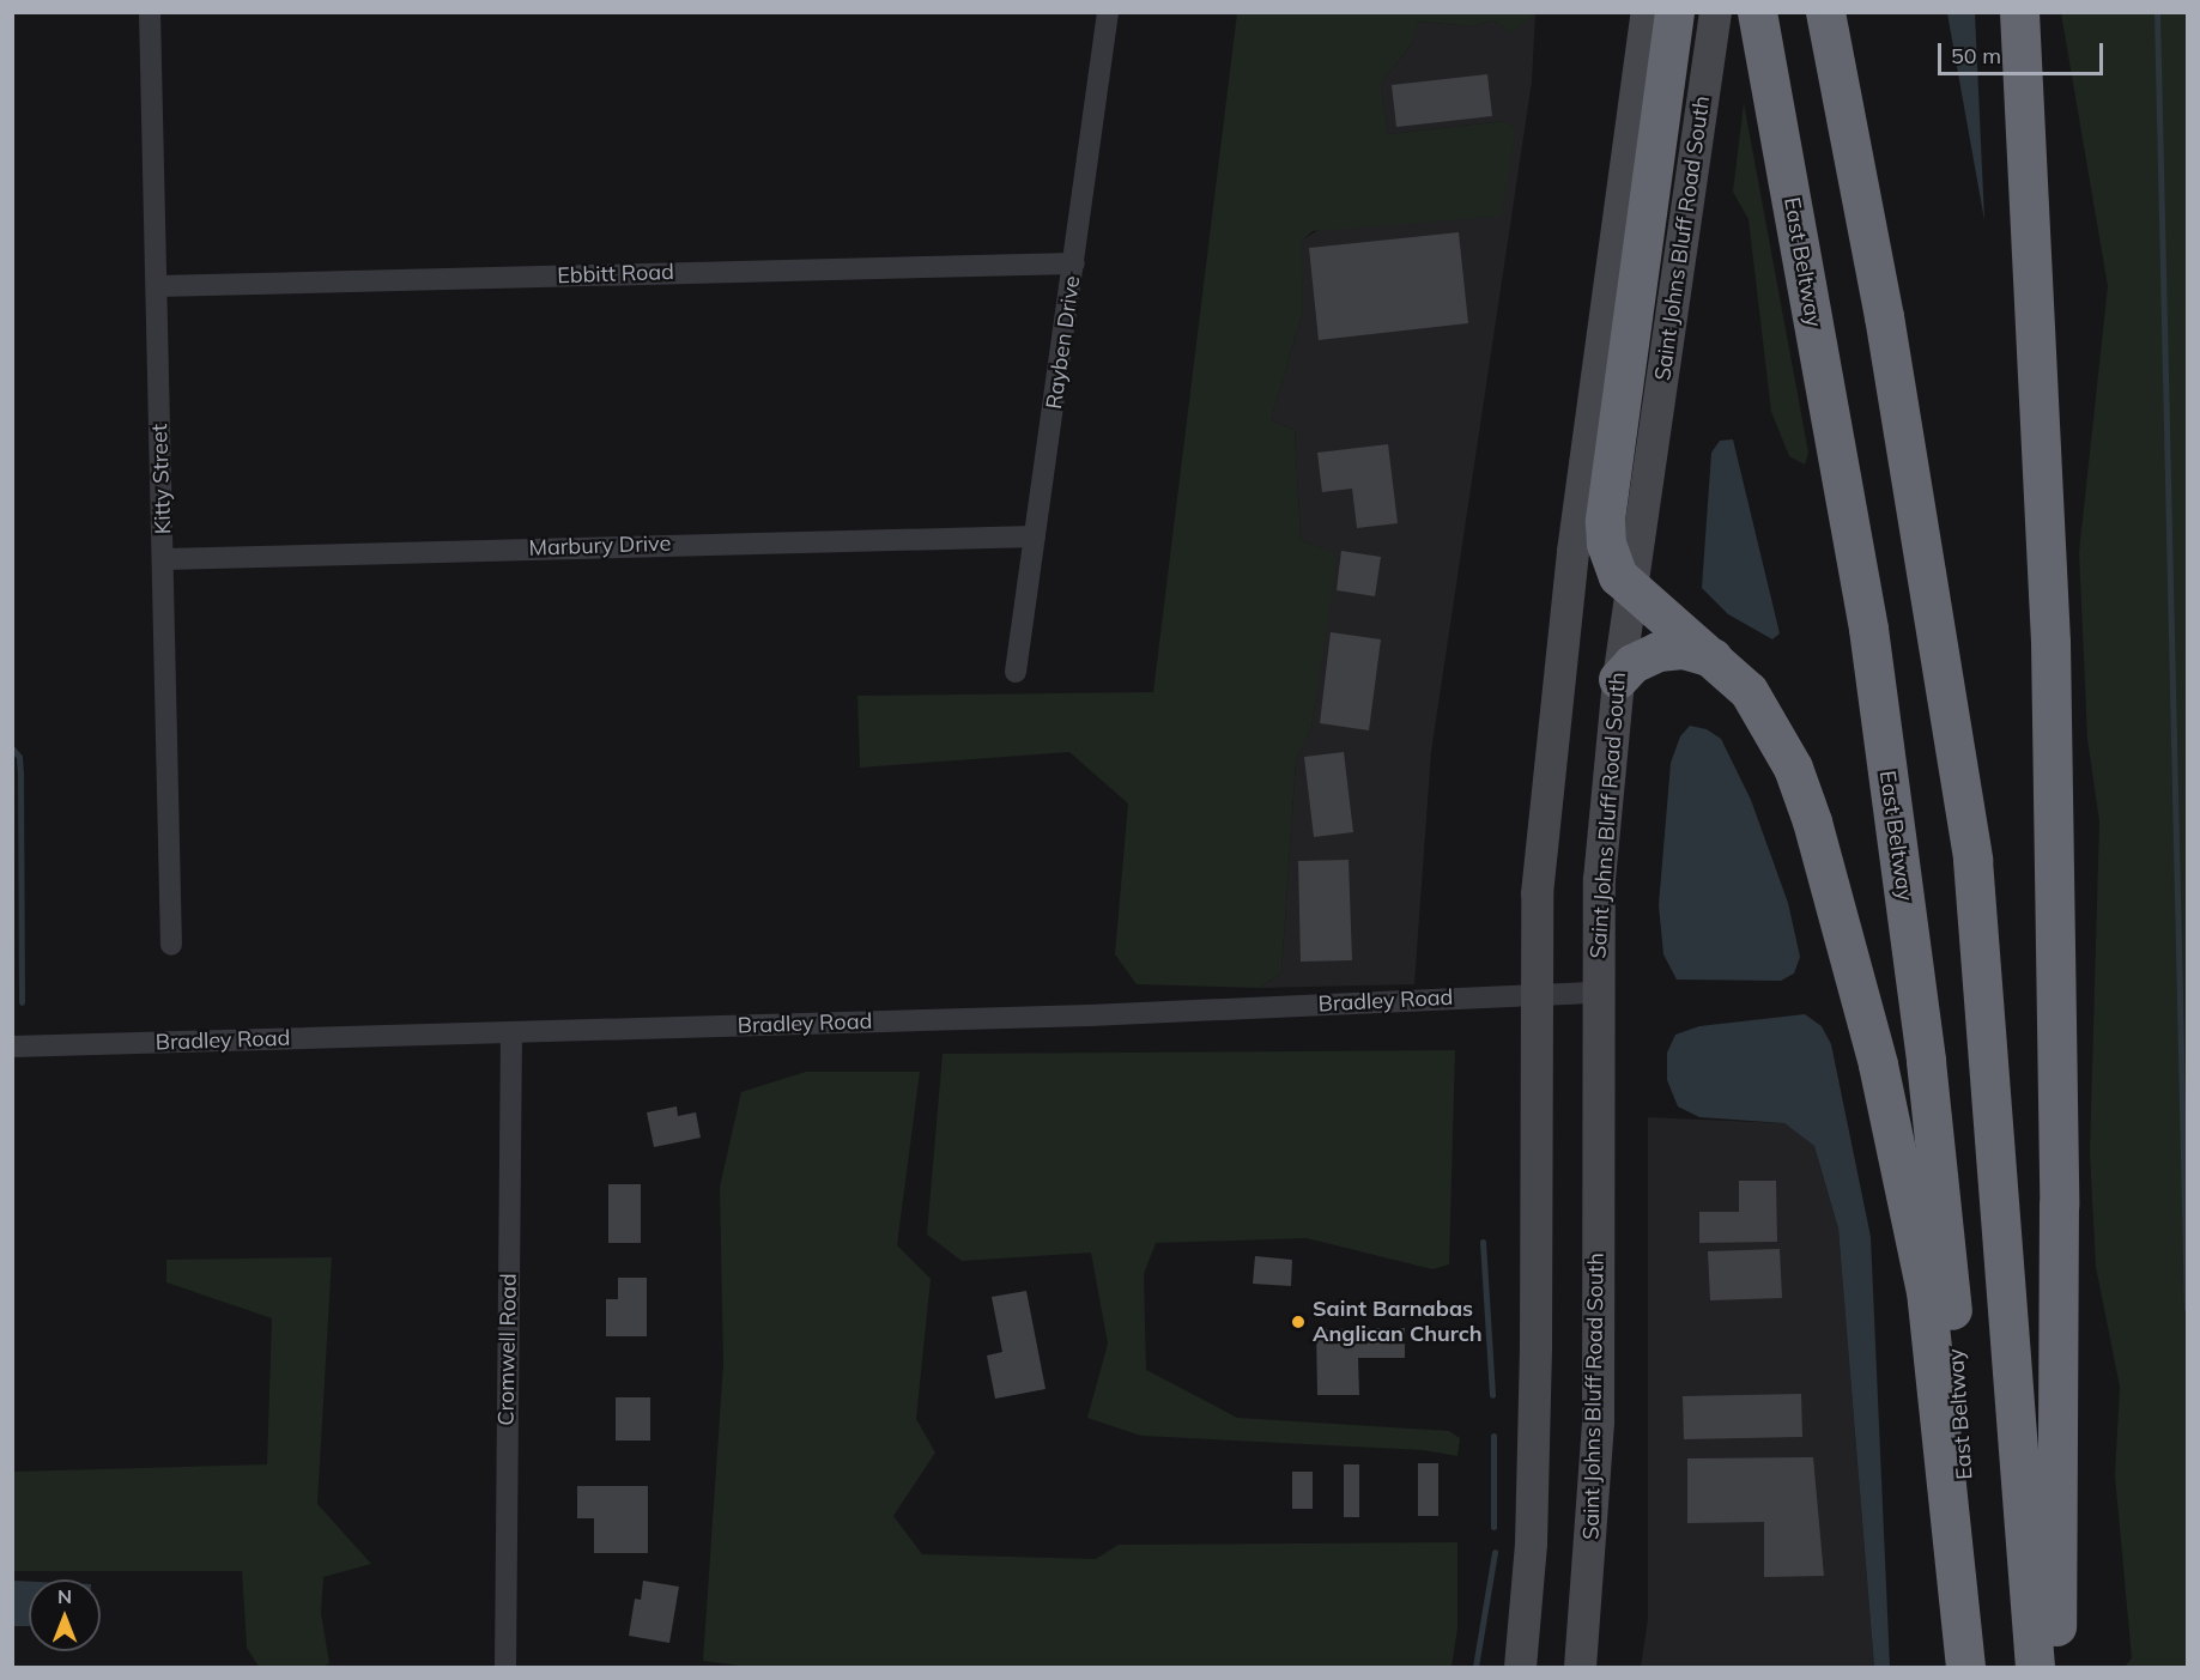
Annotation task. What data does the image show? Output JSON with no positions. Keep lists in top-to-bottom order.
{
  "streets": {
    "highway": ["East Beltway"],
    "main road": ["Saint Johns Bluff Road South"],
    "street": [
      "Ebbitt Road",
      "Rayben Drive",
      "Kitty Street",
      "Marbury Drive",
      "Bradley Road",
      "Cromwell Road"
    ]
  },
  "crossings": [
    ["Saint Johns Bluff Road South", "Bradley Road"],
    ["Ebbitt Road", "Rayben Drive"],
    ["Ebbitt Road", "Kitty Street"],
    ["Rayben Drive", "Marbury Drive"],
    ["Kitty Street", "Marbury Drive"],
    ["Bradley Road", "Cromwell Road"]
  ],
  "places": ["Saint Barnabas Anglican Church"],
  "scale_bar": "50 m",
  "north": "top"
}
